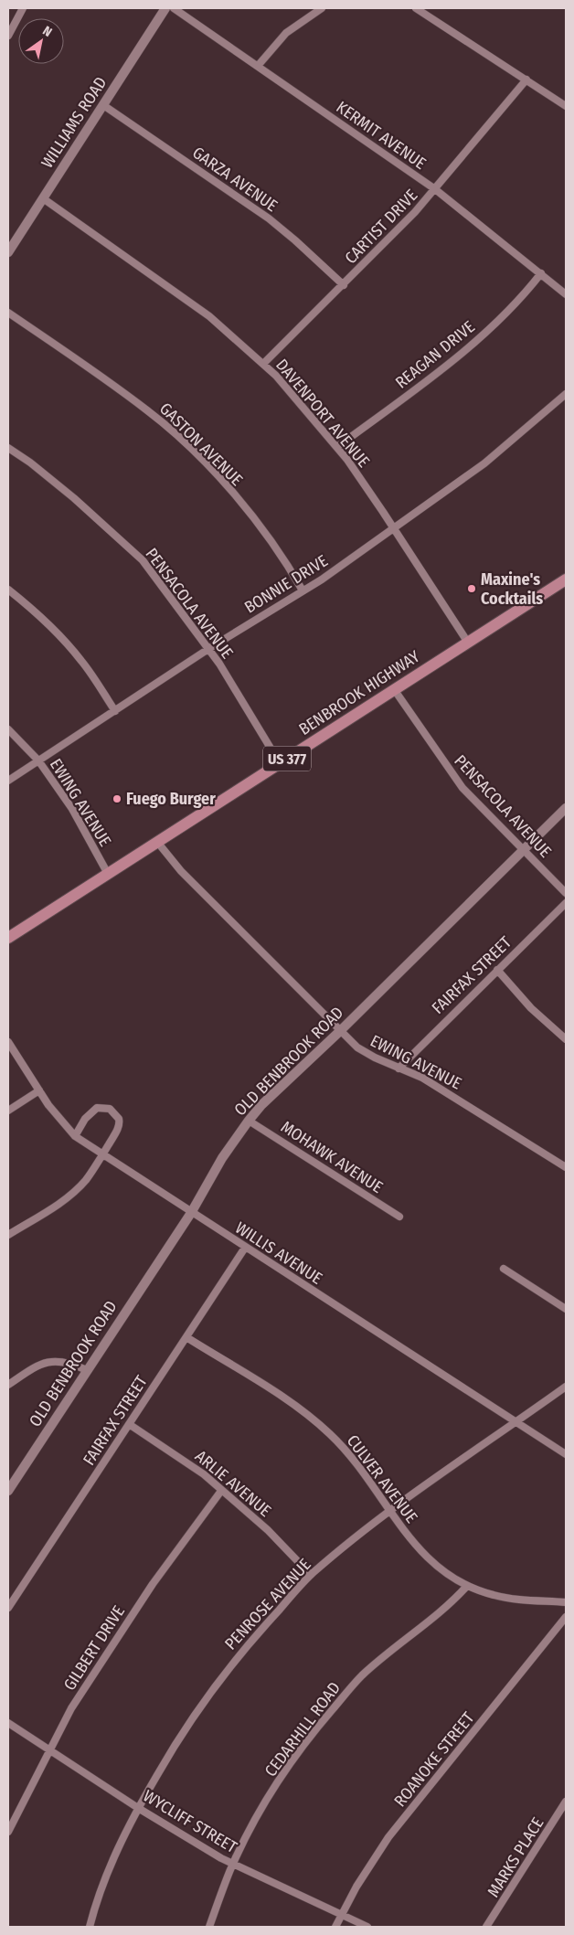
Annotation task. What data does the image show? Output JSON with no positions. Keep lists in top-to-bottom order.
{
  "streets": {
    "main road": ["BENBROOK HIGHWAY", "US 377"],
    "street": [
      "WILLIAMS ROAD",
      "KERMIT AVENUE",
      "GARZA AVENUE",
      "CARTIST DRIVE",
      "REAGAN DRIVE",
      "DAVENPORT AVENUE",
      "GASTON AVENUE",
      "BONNIE DRIVE",
      "PENSACOLA AVENUE",
      "EWING AVENUE",
      "FAIRFAX STREET",
      "OLD BENBROOK ROAD",
      "MOHAWK AVENUE",
      "WILLIS AVENUE",
      "CULVER AVENUE",
      "ARLIE AVENUE",
      "PENROSE AVENUE",
      "GILBERT DRIVE",
      "CEDARHILL ROAD",
      "ROANOKE STREET",
      "WYCLIFF STREET",
      "MARKS PLACE"
    ]
  },
  "crossings": [
    ["WILLIAMS ROAD", "GARZA AVENUE"],
    ["WILLIAMS ROAD", "DAVENPORT AVENUE"],
    ["KERMIT AVENUE", "CARTIST DRIVE"],
    ["KERMIT AVENUE", "REAGAN DRIVE"],
    ["GARZA AVENUE", "CARTIST DRIVE"],
    ["CARTIST DRIVE", "DAVENPORT AVENUE"],
    ["REAGAN DRIVE", "DAVENPORT AVENUE"],
    ["DAVENPORT AVENUE", "BONNIE DRIVE"],
    ["DAVENPORT AVENUE", "BENBROOK HIGHWAY"],
    ["GASTON AVENUE", "BONNIE DRIVE"],
    ["BONNIE DRIVE", "PENSACOLA AVENUE"],
    ["BONNIE DRIVE", "EWING AVENUE"],
    ["PENSACOLA AVENUE", "BENBROOK HIGHWAY"],
    ["PENSACOLA AVENUE", "OLD BENBROOK ROAD"],
    ["BENBROOK HIGHWAY", "EWING AVENUE"],
    ["EWING AVENUE", "FAIRFAX STREET"],
    ["EWING AVENUE", "OLD BENBROOK ROAD"],
    ["FAIRFAX STREET", "WILLIS AVENUE"],
    ["FAIRFAX STREET", "CULVER AVENUE"],
    ["FAIRFAX STREET", "ARLIE AVENUE"],
    ["OLD BENBROOK ROAD", "MOHAWK AVENUE"],
    ["OLD BENBROOK ROAD", "WILLIS AVENUE"],
    ["WILLIS AVENUE", "PENROSE AVENUE"],
    ["CULVER AVENUE", "PENROSE AVENUE"],
    ["CULVER AVENUE", "CEDARHILL ROAD"],
    ["ARLIE AVENUE", "PENROSE AVENUE"],
    ["ARLIE AVENUE", "GILBERT DRIVE"],
    ["PENROSE AVENUE", "WYCLIFF STREET"],
    ["GILBERT DRIVE", "WYCLIFF STREET"],
    ["CEDARHILL ROAD", "WYCLIFF STREET"],
    ["ROANOKE STREET", "WYCLIFF STREET"]
  ],
  "places": ["Maxine's Cocktails", "Fuego Burger"],
  "north": "top right"
}
